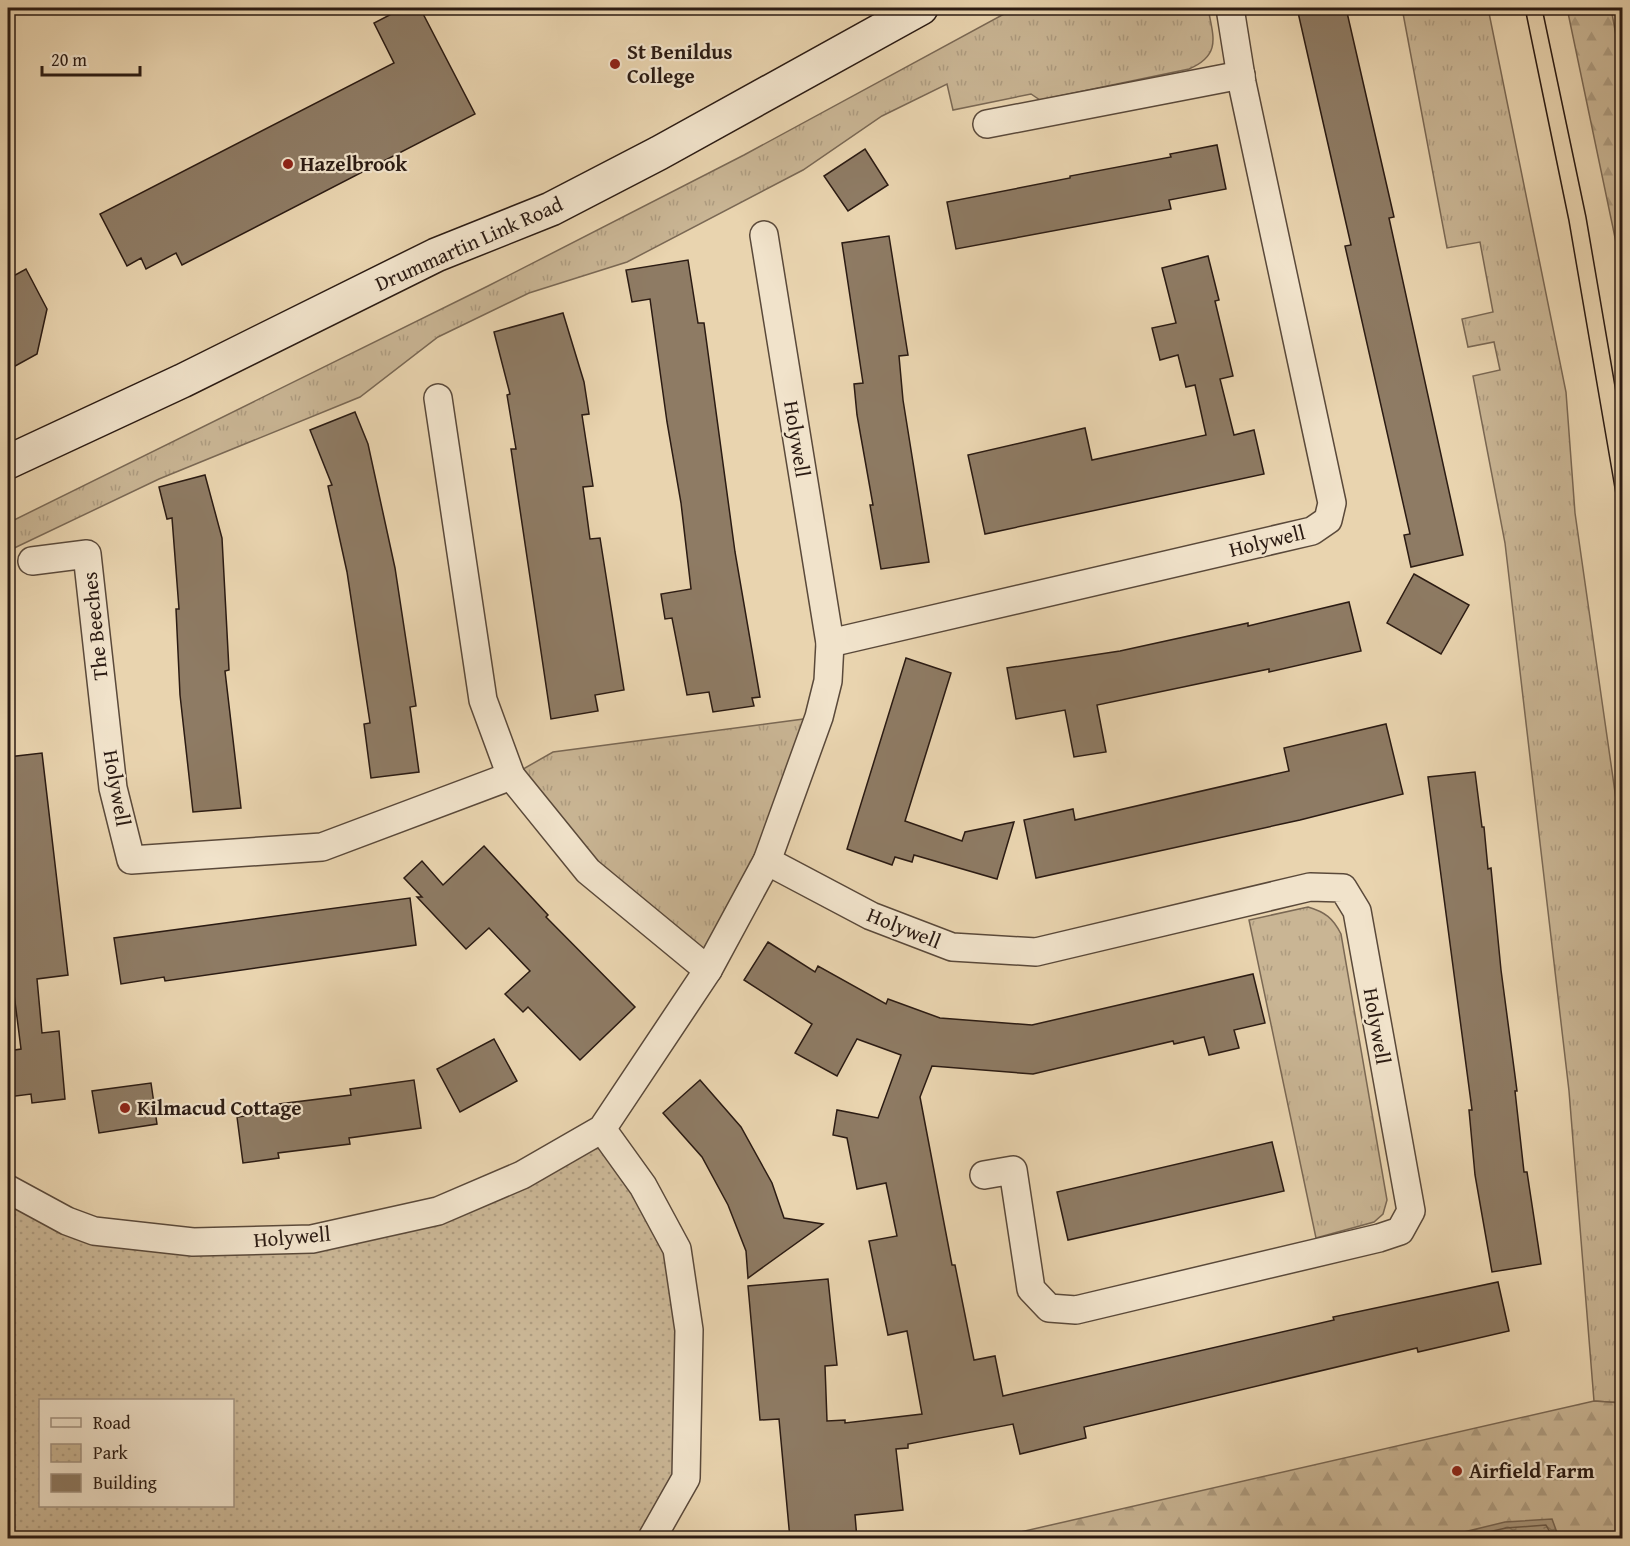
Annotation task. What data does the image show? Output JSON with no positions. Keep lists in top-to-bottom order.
{
  "streets": {
    "main road": ["Drummartin Link Road"],
    "street": ["Holywell", "The Beeches"]
  },
  "crossings": [
    ["Holywell", "The Beeches"]
  ],
  "places": [
    "St Benildus College",
    "Hazelbrook",
    "Kilmacud Cottage",
    "Airfield Farm"
  ],
  "legend": ["Road", "Park", "Building"],
  "scale_bar": "20 m"
}
